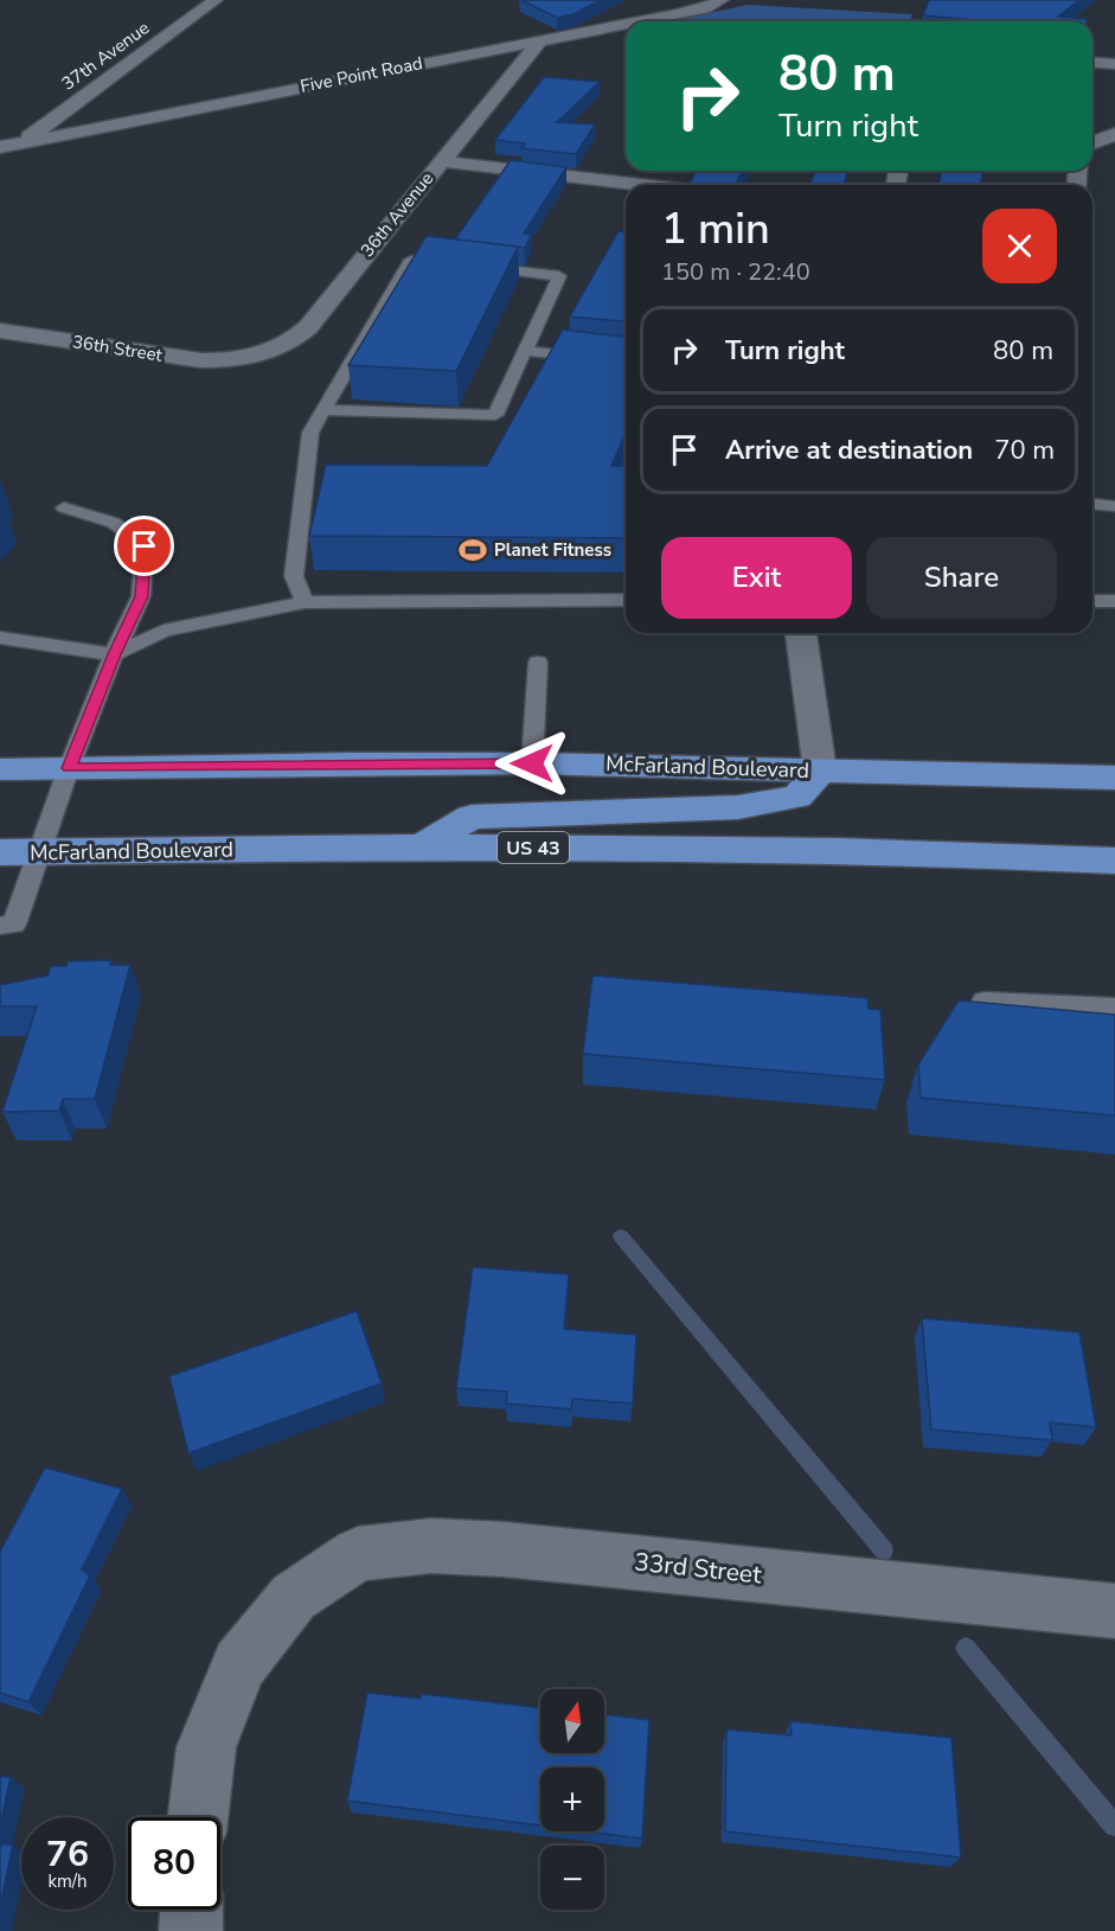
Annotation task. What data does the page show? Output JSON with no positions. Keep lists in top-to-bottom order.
{
  "streets": {
    "highway": ["McFarland Boulevard", "US 43"],
    "street": [
      "37th Avenue",
      "Five Point Road",
      "36th Avenue",
      "36th Street",
      "33rd Street"
    ]
  },
  "crossings": [
    ["37th Avenue", "Five Point Road"],
    ["Five Point Road", "36th Avenue"],
    ["36th Avenue", "36th Street"]
  ],
  "places": {
    "sports": ["Planet Fitness"]
  },
  "north": "top",
  "page": {
    "turn": ["80 m", "Turn right"],
    "heading": ["1 min", "150 m · 22:40"],
    "list": [
      {
        "name": "Turn right",
        "value": "80 m"
      },
      {
        "name": "Arrive at destination",
        "value": "70 m"
      }
    ],
    "buttons": ["Exit", "Share"],
    "map_buttons": ["+", "−"],
    "speed": "76 km/h",
    "limit": "80"
  }
}
